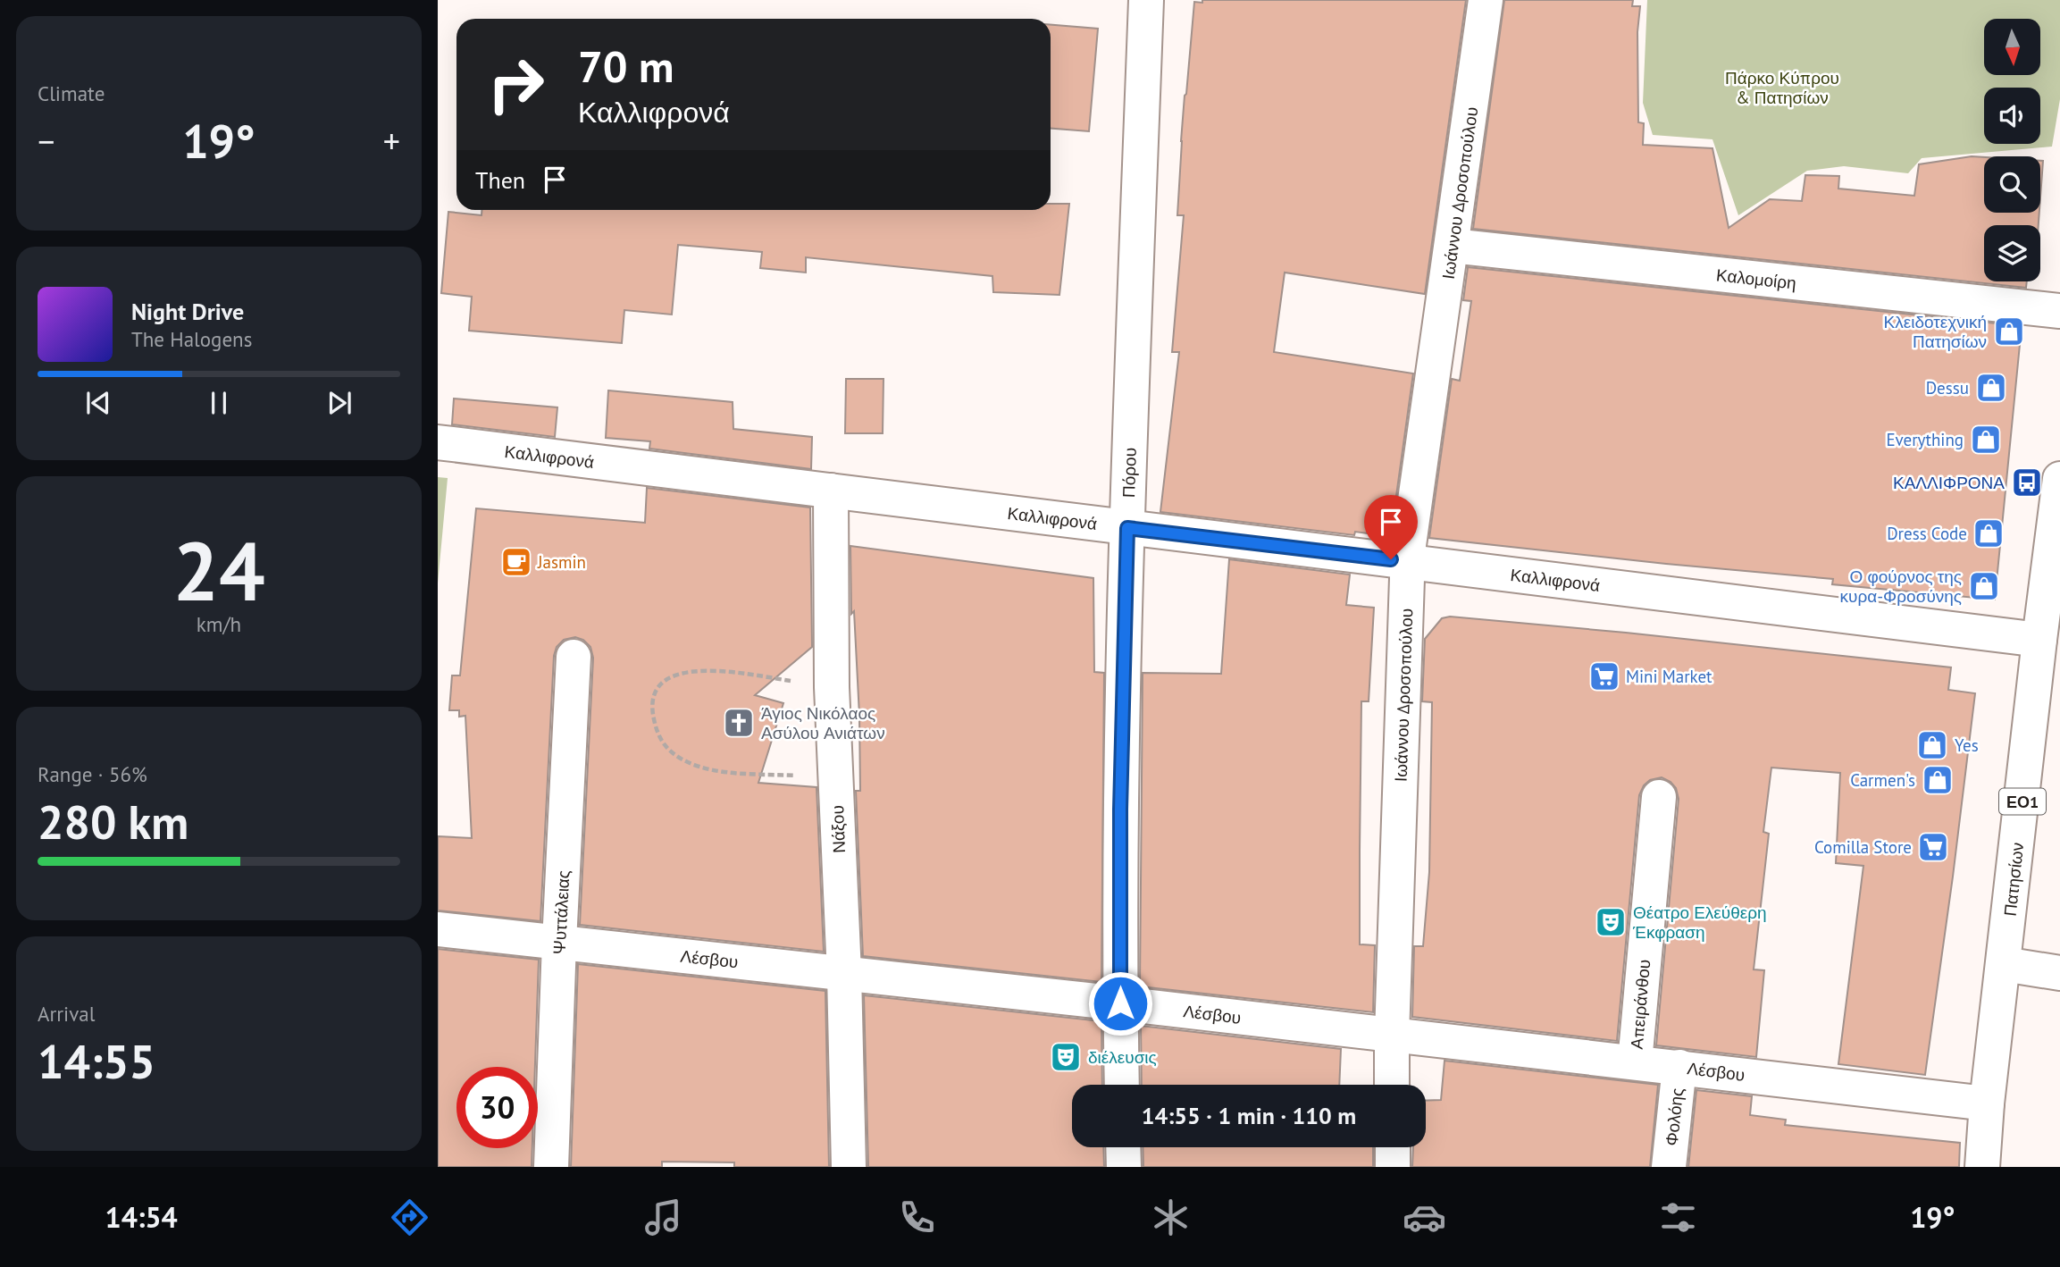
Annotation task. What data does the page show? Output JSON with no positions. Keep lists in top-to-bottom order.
{
  "streets": {
    "street": [
      "Ιωάννου Δροσοπούλου",
      "Καλομοίρη",
      "Καλλιφρονά",
      "Πόρου",
      "ΕΟ1",
      "Νάξου",
      "Πατησίων",
      "Ψυττάλειας",
      "Λέσβου",
      "Απειράνθου",
      "Φολόης"
    ]
  },
  "crossings": [
    ["Ιωάννου Δροσοπούλου", "Καλομοίρη"],
    ["Ιωάννου Δροσοπούλου", "Καλλιφρονά"],
    ["Ιωάννου Δροσοπούλου", "Λέσβου"],
    ["Καλλιφρονά", "Πόρου"],
    ["Καλλιφρονά", "Νάξου"],
    ["Καλλιφρονά", "Πατησίων"],
    ["Πόρου", "Λέσβου"],
    ["Νάξου", "Λέσβου"],
    ["Πατησίων", "Λέσβου"],
    ["Ψυττάλειας", "Λέσβου"],
    ["Λέσβου", "Απειράνθου"],
    ["Λέσβου", "Φολόης"]
  ],
  "parks": ["Πάρκο Κύπρου & Πατησίων"],
  "places": {
    "shop": [
      "Κλειδοτεχνική Πατησίων",
      "Dessu",
      "Everything",
      "Dress Code",
      "Ο φούρνος της κυρα-Φροσύνης",
      "Yes",
      "Carmen's"
    ],
    "bus stop": ["ΚΑΛΛΙΦΡΟΝΑ"],
    "cafe": ["Jasmin"],
    "supermarket": ["Mini Market", "Comilla Store"],
    "church": ["Άγιος Νικόλαος Ασύλου Ανιάτων"],
    "theatre": ["Θέατρο Ελεύθερη Έκφραση", "διέλευσις"]
  },
  "north": "bottom",
  "page": {
    "tile": [
      "Climate",
      ["24", "km/h"],
      ["Range · 56%", "280 km"],
      ["Arrival", "14:55"]
    ],
    "turn": ["70 m", "Καλλιφρονά"],
    "heat": ["−", "19°", "+"],
    "then": "Then",
    "song": ["Night Drive", "The Halogens"],
    "limit": "30",
    "trip": "14:55 · 1 min · 110 m",
    "tabs": ["14:54", "19°"]
  }
}
